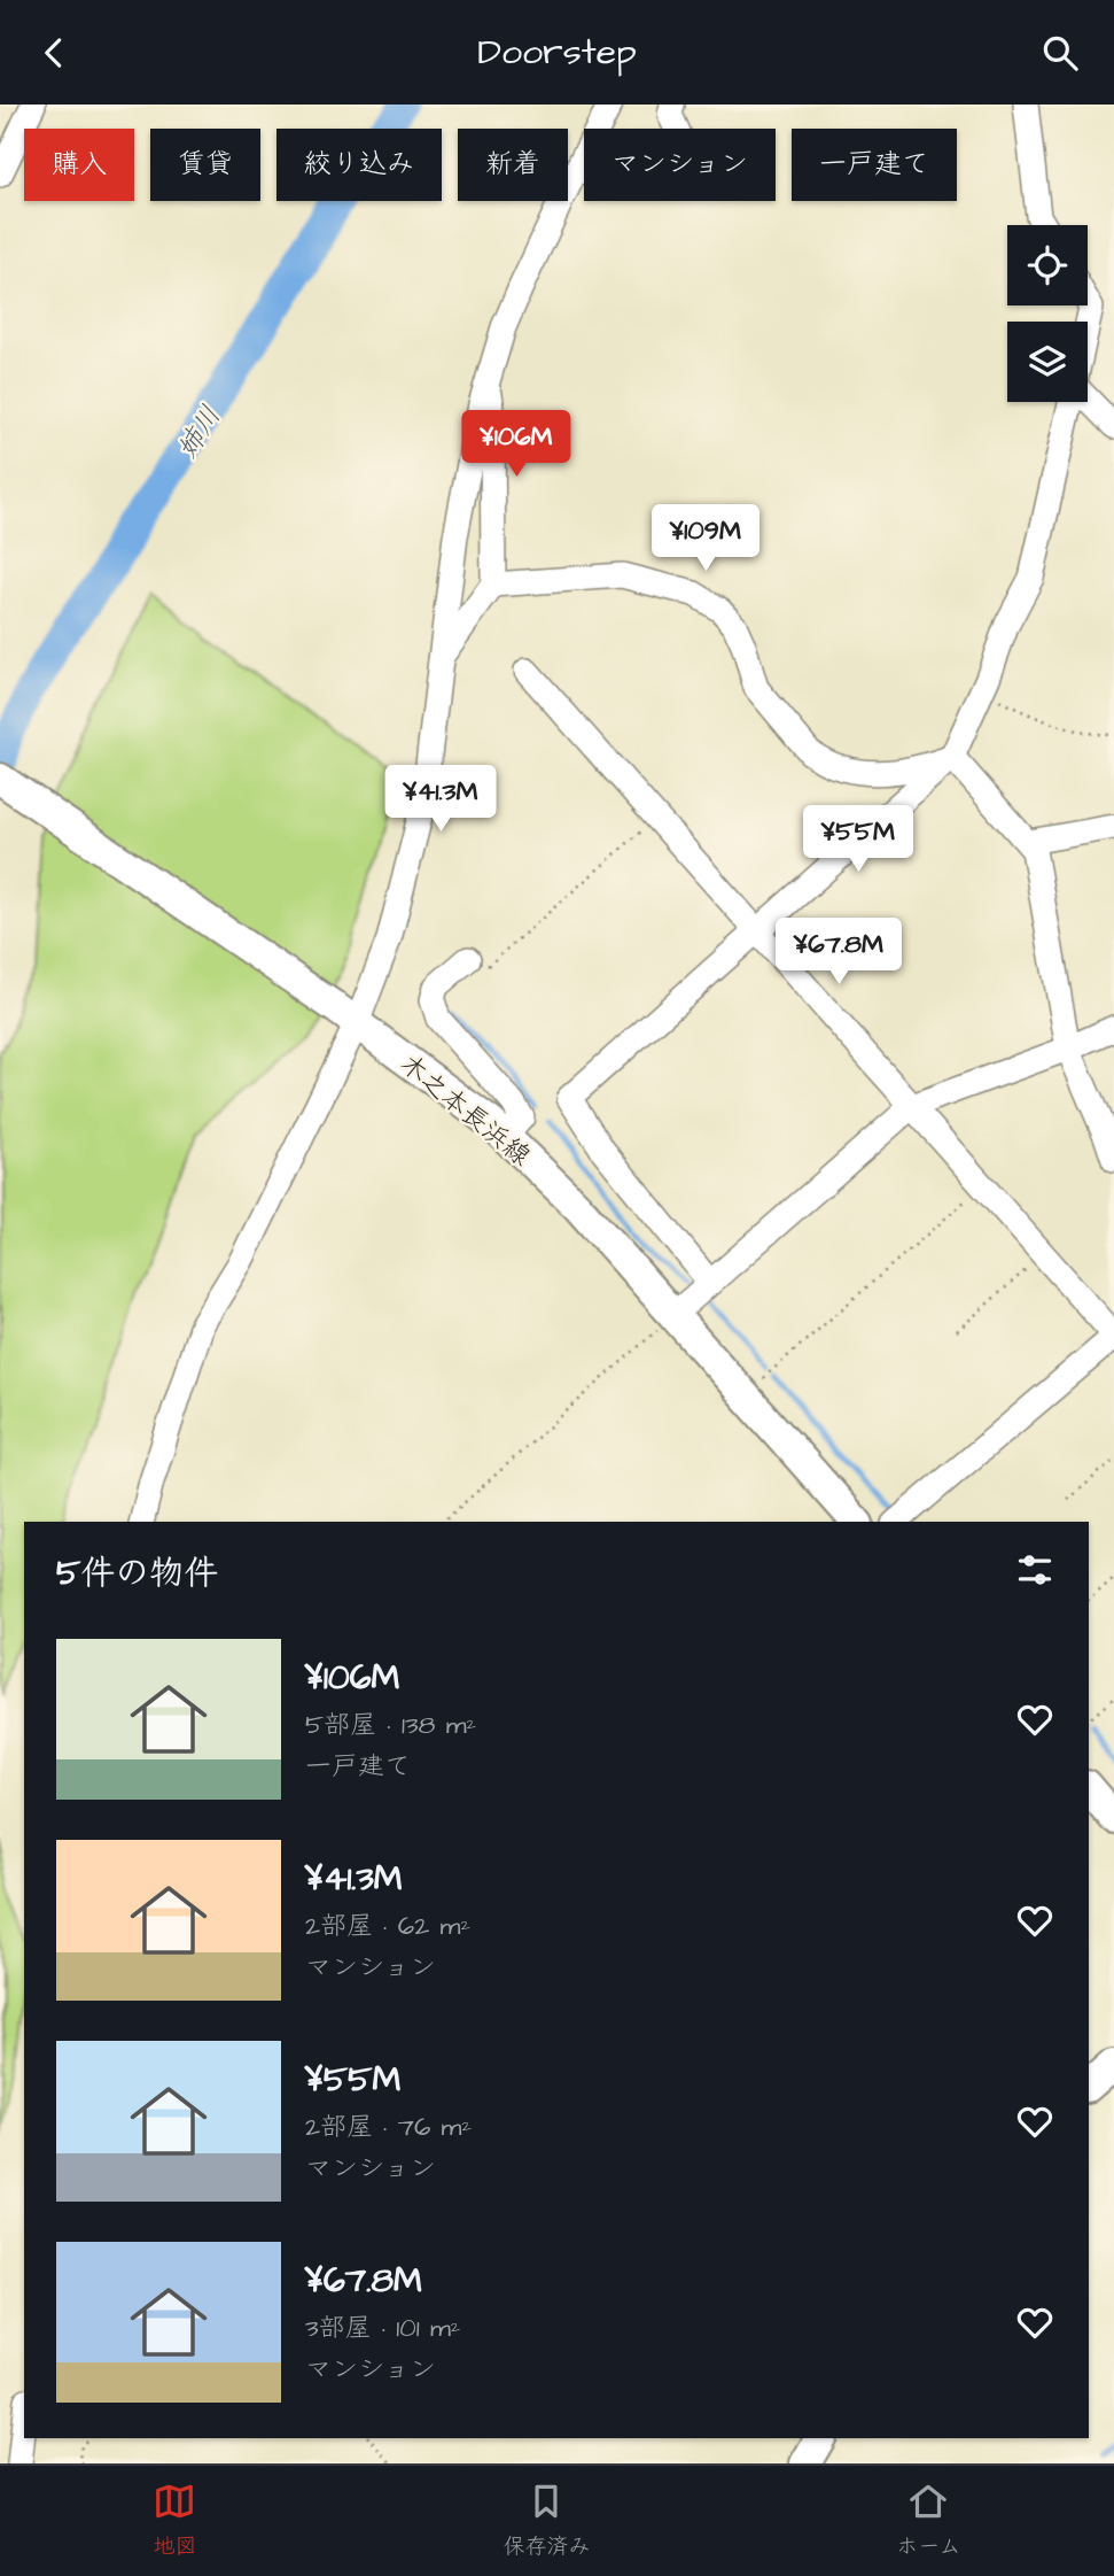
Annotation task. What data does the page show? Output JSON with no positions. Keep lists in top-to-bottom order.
{
  "streets": {
    "main road": ["木之本長浜線"]
  },
  "water": ["姉川"],
  "page": {
    "header": "Doorstep",
    "chip": [
      "購入",
      "賃貸",
      "絞り込み",
      "新着",
      "マンション",
      "一戸建て"
    ],
    "price": [
      "¥106M",
      "¥109M",
      "¥41.3M",
      "¥55M",
      "¥67.8M"
    ],
    "heading": "5件の物件",
    "list": [
      {
        "name": "¥106M",
        "note": "5部屋 · 138 m² · 一戸建て"
      },
      {
        "name": "¥41.3M",
        "note": "2部屋 · 62 m² · マンション"
      },
      {
        "name": "¥55M",
        "note": "2部屋 · 76 m² · マンション"
      },
      {
        "name": "¥67.8M",
        "note": "3部屋 · 101 m² · マンション"
      }
    ],
    "tabs": ["地図", "保存済み", "ホーム"]
  }
}
